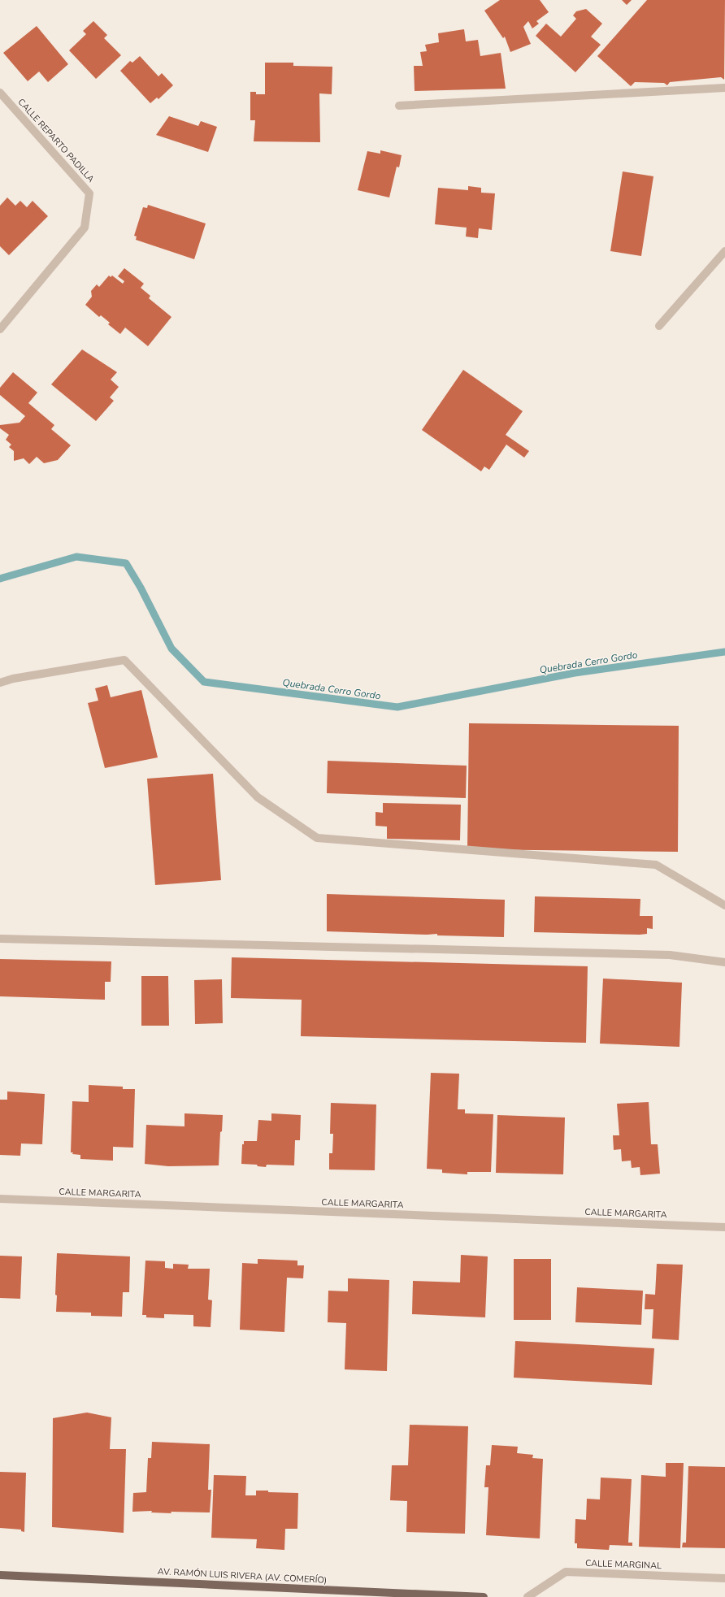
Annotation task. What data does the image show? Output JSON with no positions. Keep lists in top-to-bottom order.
{
  "streets": {
    "main road": ["AV. RAMÓN LUIS RIVERA (AV. COMERÍO)"],
    "street": ["CALLE REPARTO PADILLA", "CALLE MARGARITA", "CALLE MARGINAL"]
  },
  "water": ["Quebrada Cerro Gordo"]
}
